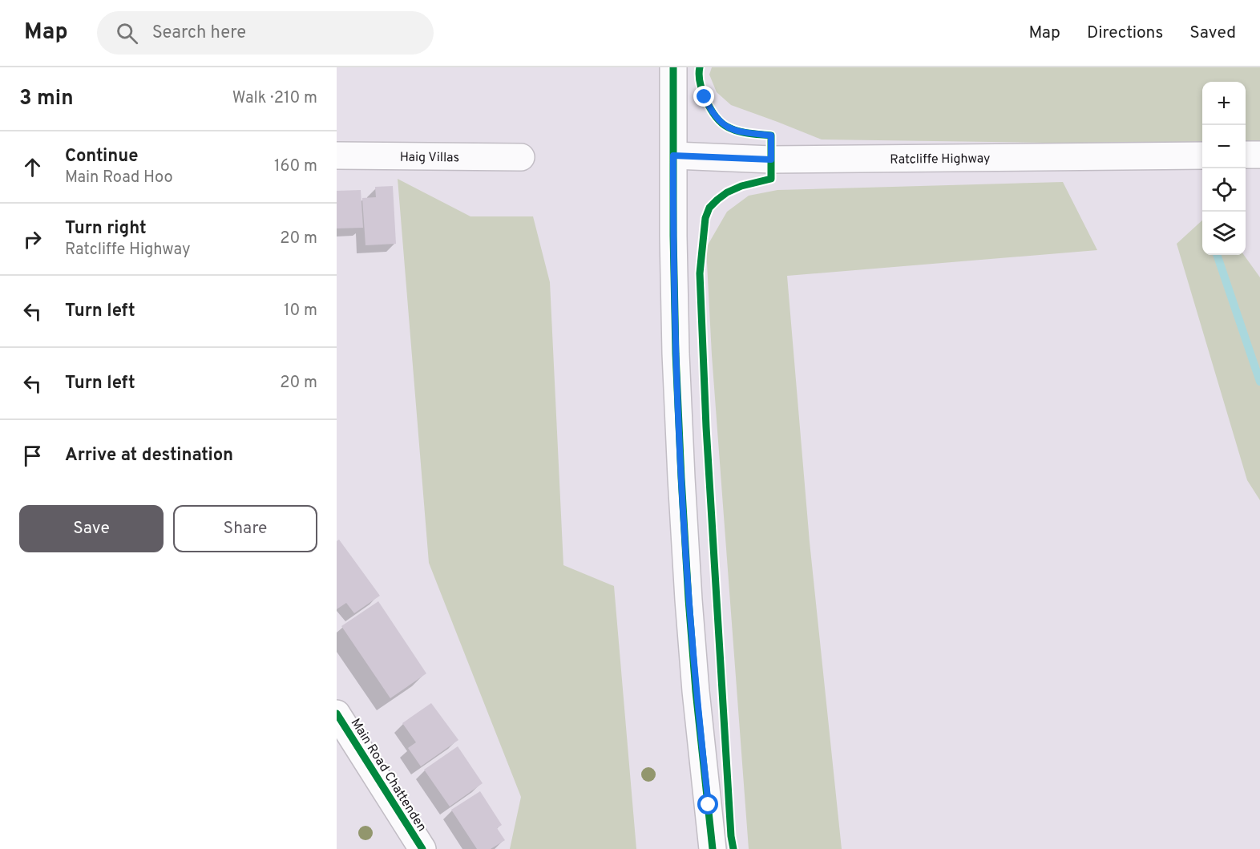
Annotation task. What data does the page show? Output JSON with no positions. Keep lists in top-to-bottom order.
{
  "streets": {
    "street": ["Haig Villas", "Ratcliffe Highway", "Main Road Chattenden"]
  },
  "page": {
    "header": "Map",
    "search": "Search here",
    "nav": ["Map", "Directions", "Saved"],
    "heading": ["3 min", "Walk · 210 m"],
    "map_buttons": ["+", "−"],
    "list": [
      ["Continue", "Main Road Hoo", "160 m"],
      ["Turn right", "Ratcliffe Highway", "20 m"],
      ["Turn left", "10 m"],
      ["Turn left", "20 m"],
      "Arrive at destination"
    ],
    "buttons": ["Save", "Share"]
  }
}
